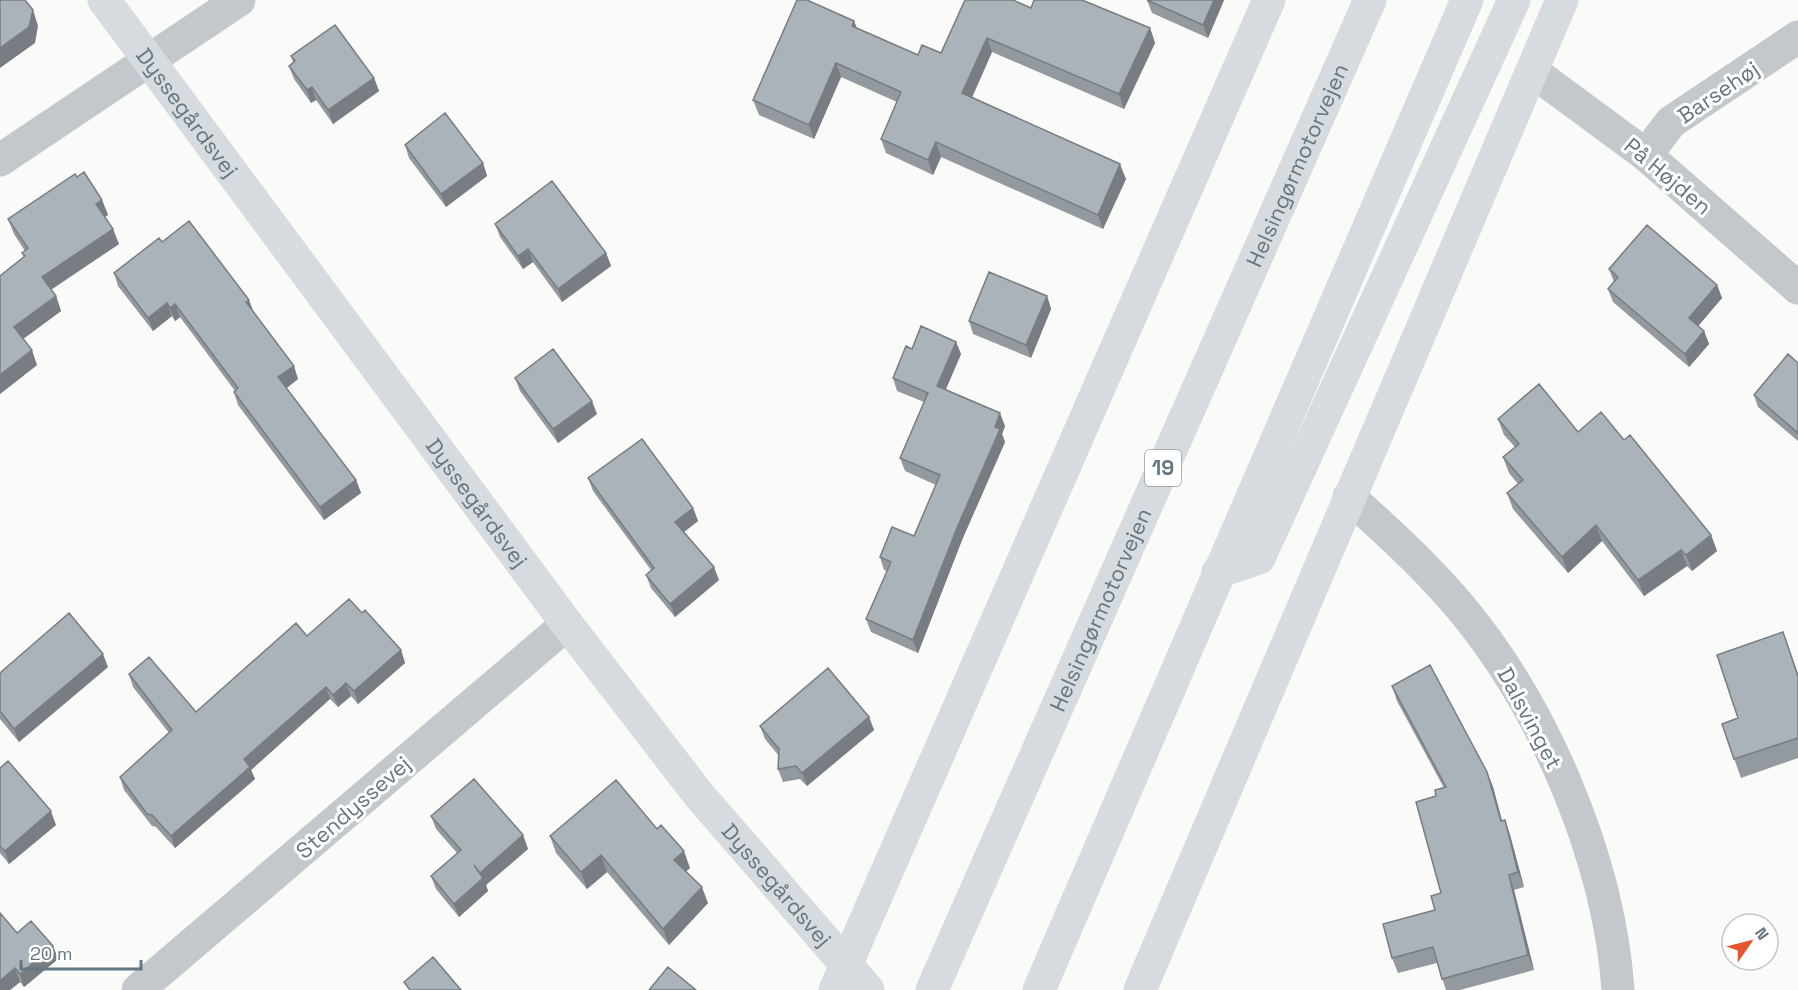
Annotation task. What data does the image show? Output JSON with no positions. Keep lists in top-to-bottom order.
{
  "streets": {
    "main road": ["Dyssegårdsvej", "Helsingørmotorvejen", "19"],
    "street": [
      "Barsehøj",
      "På Højden",
      "Dalsvinget",
      "Stendyssevej"
    ]
  },
  "crossings": [
    ["Barsehøj", "På Højden"],
    ["Dyssegårdsvej", "Stendyssevej"]
  ],
  "scale_bar": "20 m",
  "north": "top right"
}
